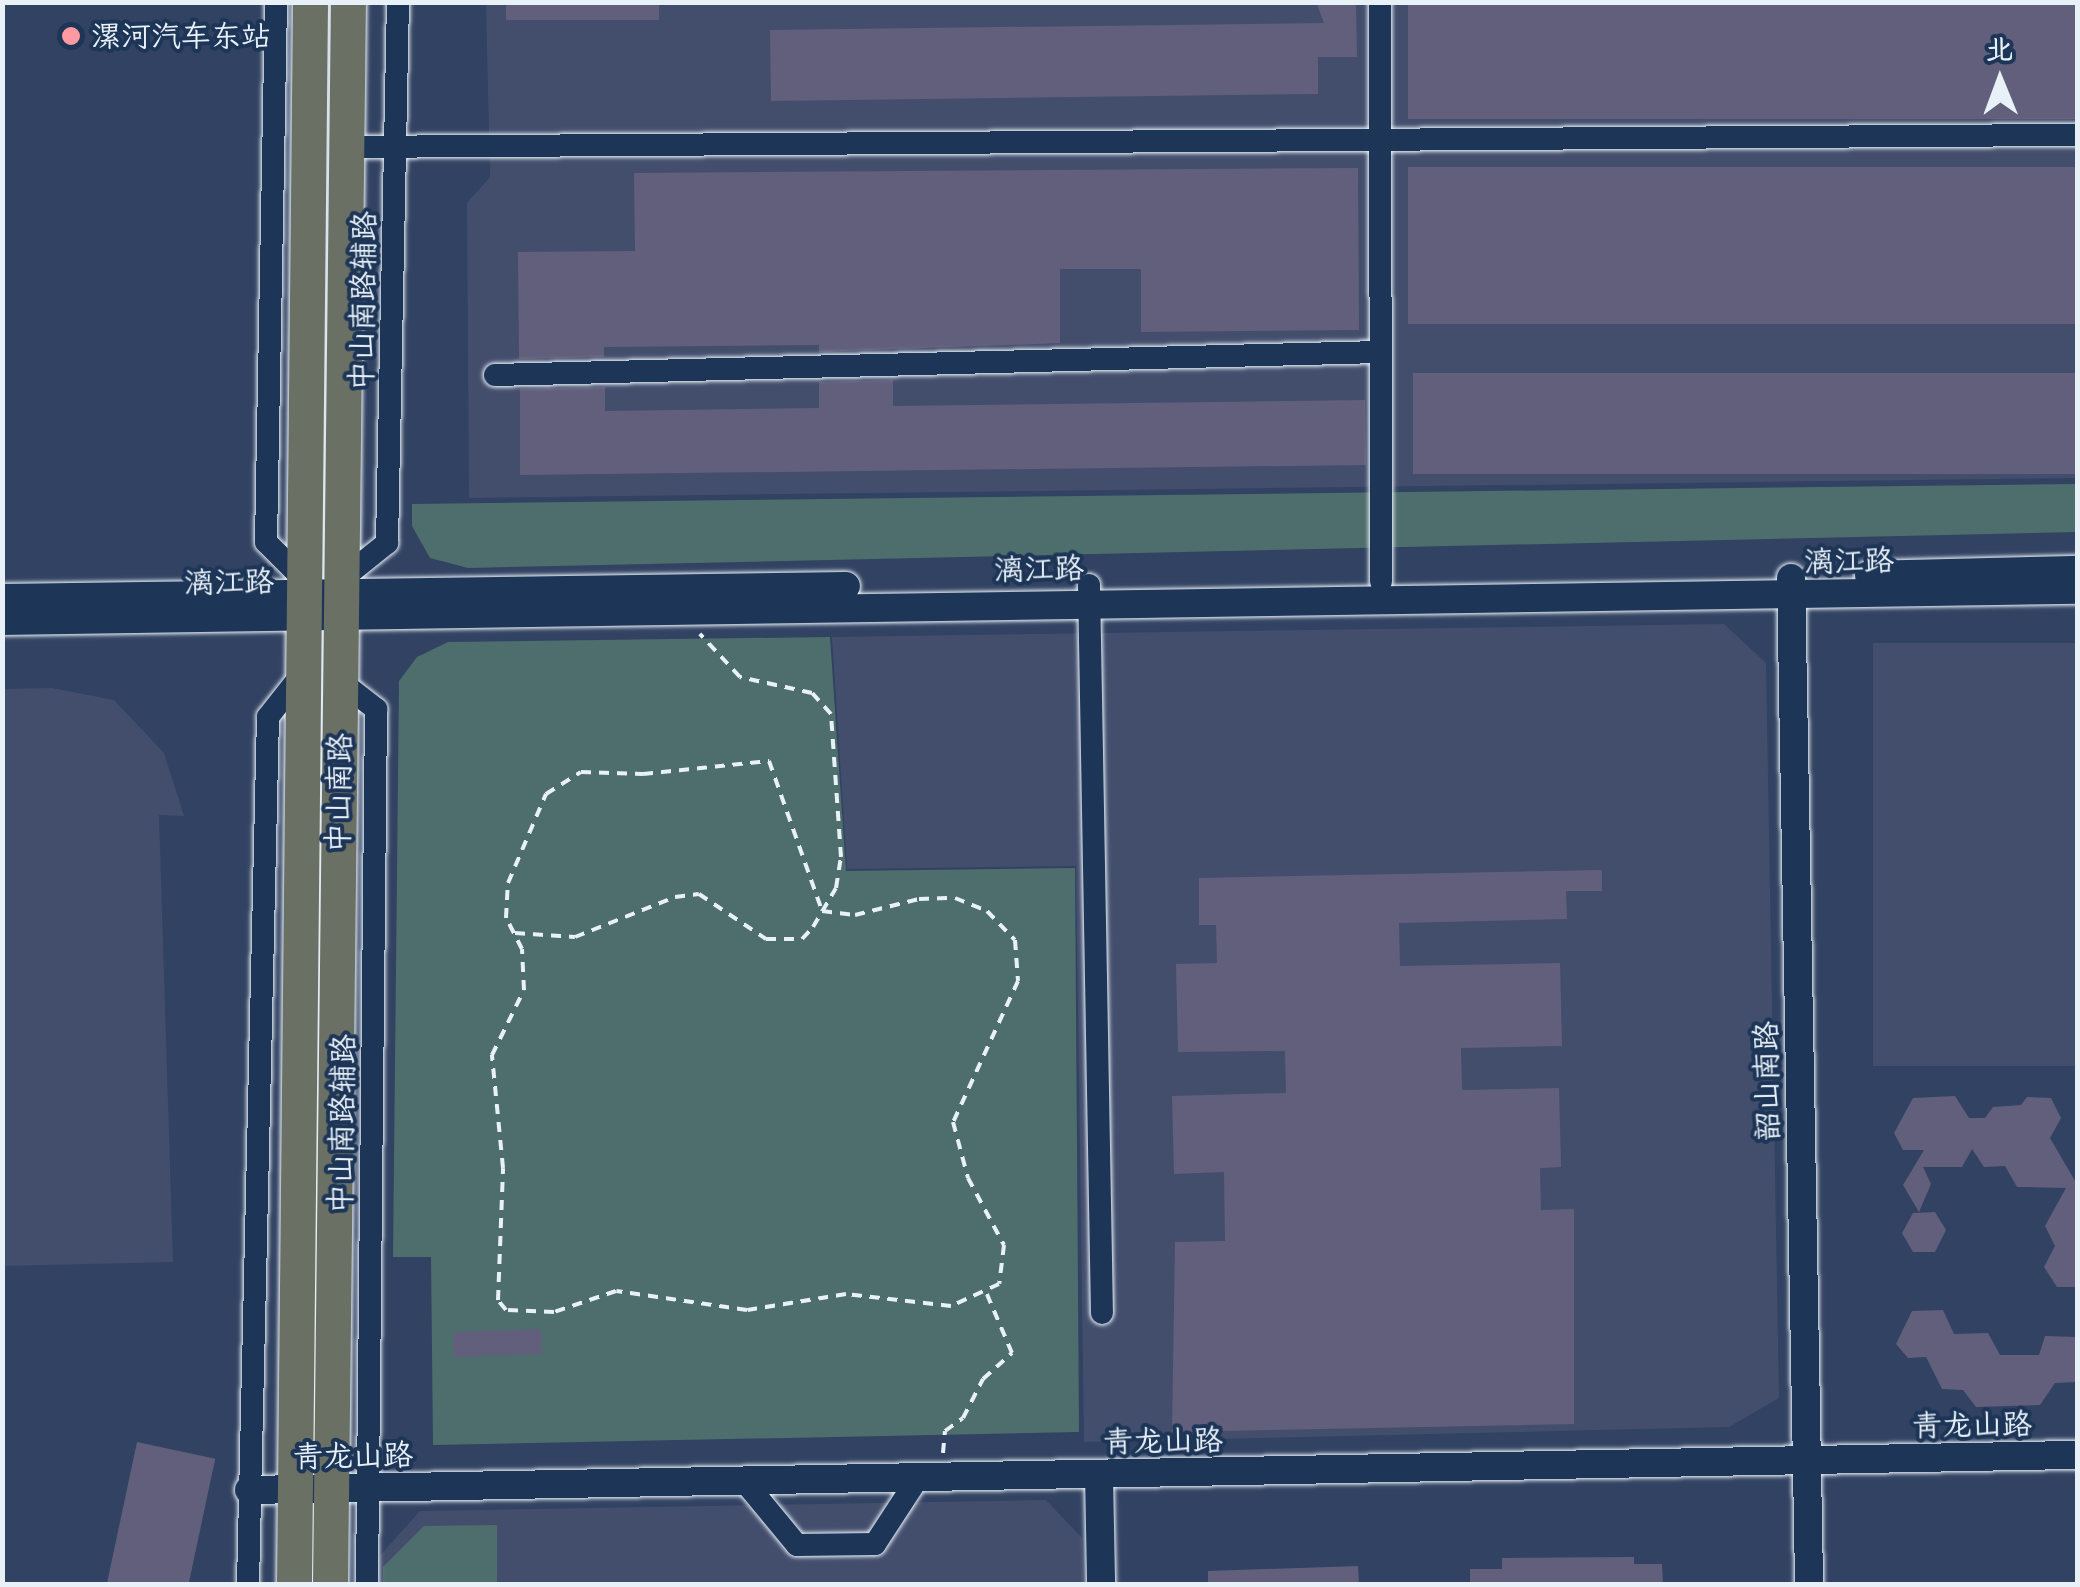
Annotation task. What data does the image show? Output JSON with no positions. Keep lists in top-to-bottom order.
{
  "streets": {
    "main road": ["中山南路"],
    "street": [
      "中山南路辅路",
      "漓江路",
      "韶山南路",
      "青龙山路"
    ]
  },
  "crossings": [
    ["中山南路辅路", "漓江路"],
    ["中山南路辅路", "中山南路"],
    ["漓江路", "中山南路"],
    ["漓江路", "韶山南路"],
    ["中山南路", "青龙山路"],
    ["韶山南路", "青龙山路"]
  ],
  "places": ["漯河汽车东站"],
  "north": "top"
}
